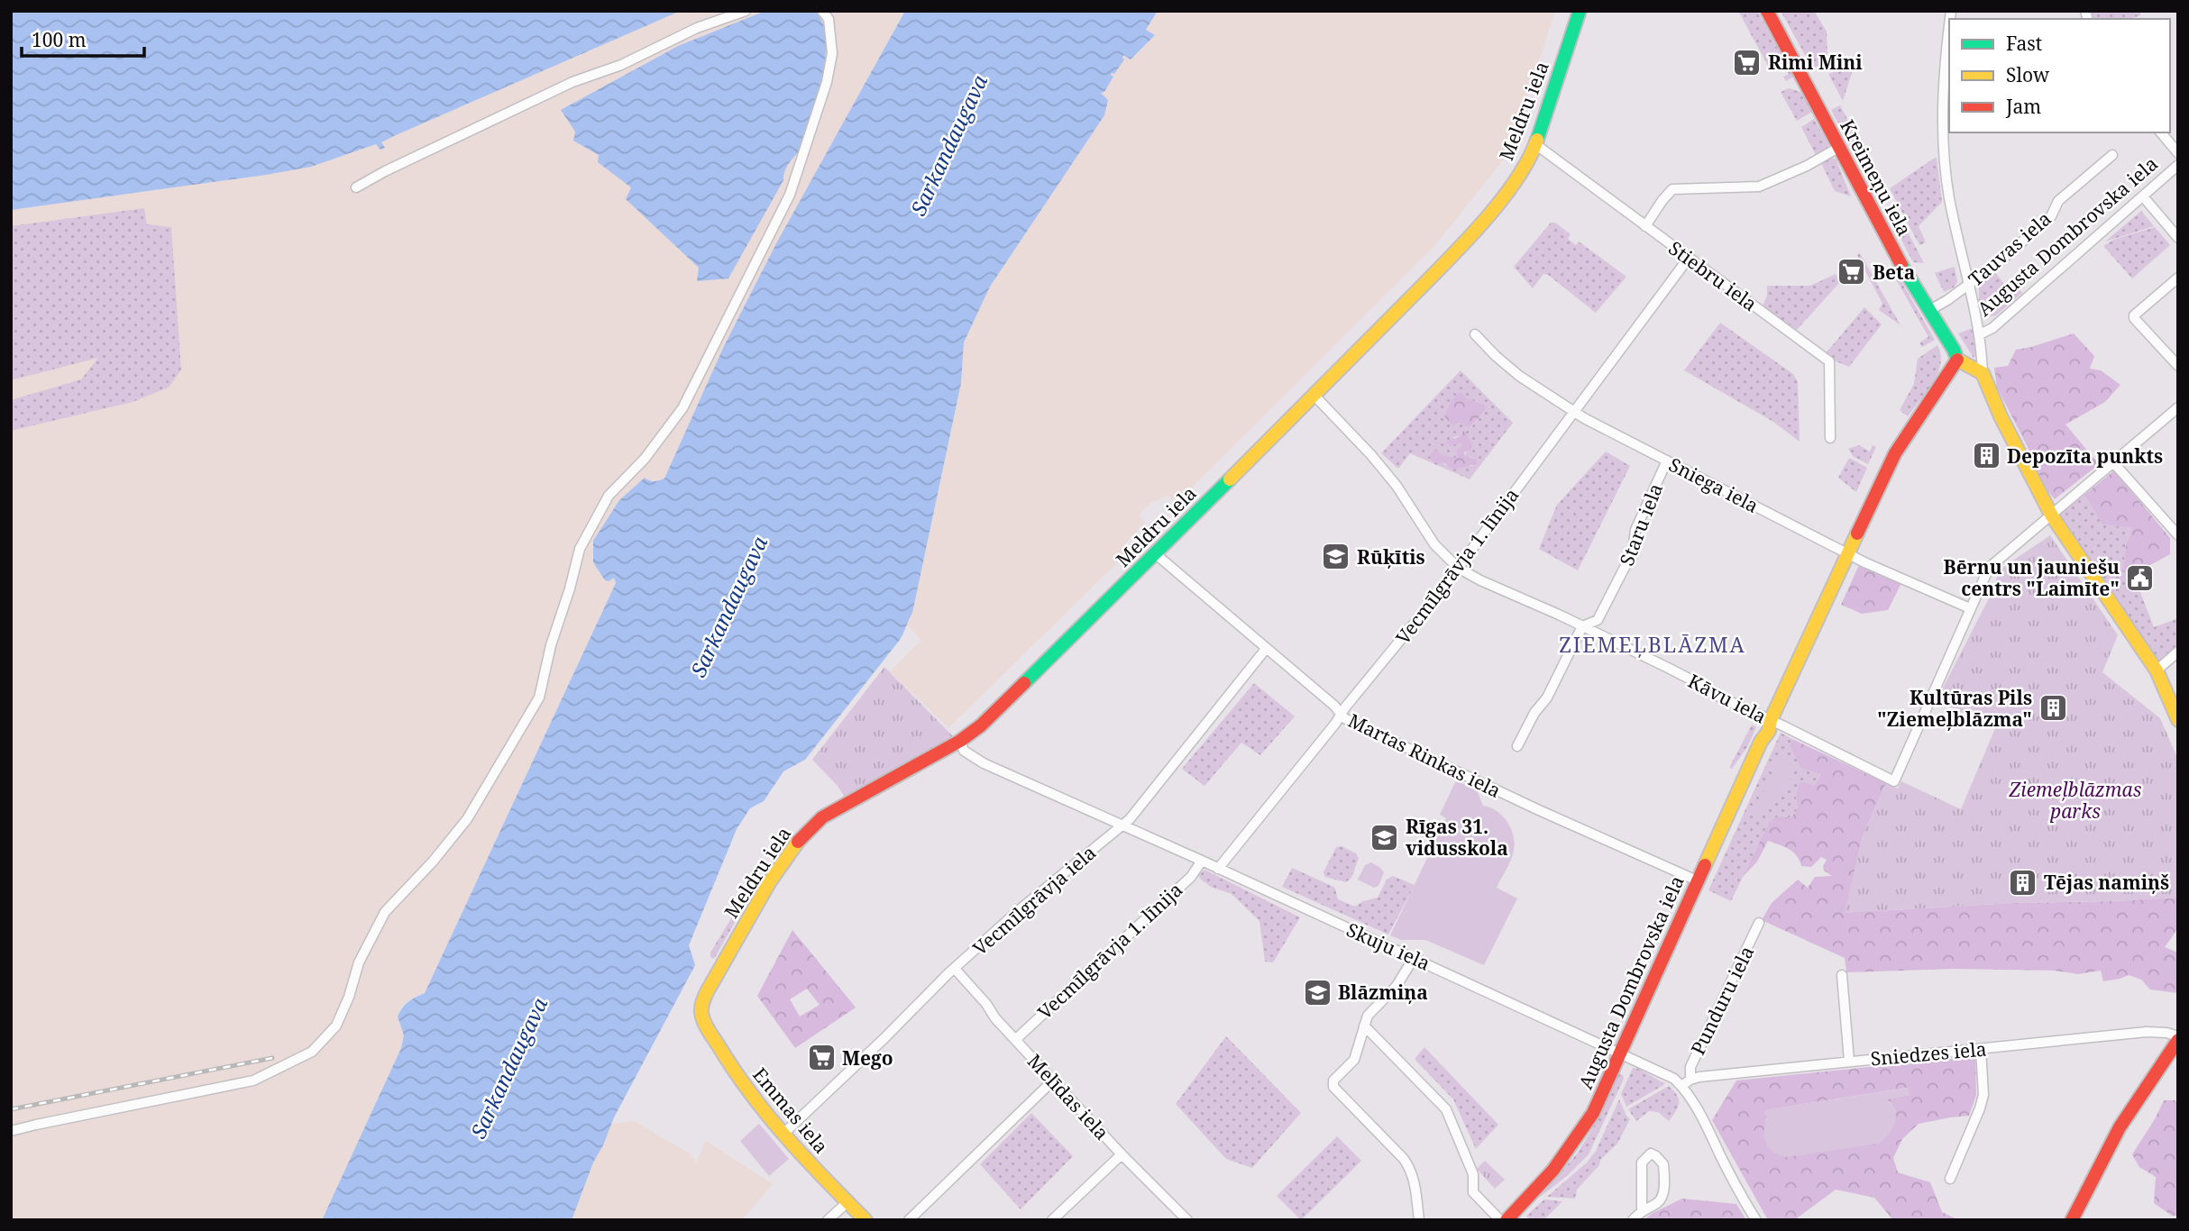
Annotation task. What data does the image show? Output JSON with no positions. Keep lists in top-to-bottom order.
{
  "streets": {
    "street": [
      "Meldru iela",
      "Kreimeņu iela",
      "Augusta Dombrovska iela",
      "Tauvas iela",
      "Stiebru iela",
      "Sniega iela",
      "Staru iela",
      "Vecmīlgrāvja 1. līnija",
      "Kāvu iela",
      "Martas Rinkas iela",
      "Vecmīlgrāvja iela",
      "Skuju iela",
      "Punduru iela",
      "Sniedzes iela",
      "Melīdas iela",
      "Emmas iela"
    ]
  },
  "crossings": [
    ["Meldru iela", "Stiebru iela"],
    ["Meldru iela", "Kāvu iela"],
    ["Meldru iela", "Martas Rinkas iela"],
    ["Meldru iela", "Skuju iela"],
    ["Meldru iela", "Emmas iela"],
    ["Kreimeņu iela", "Augusta Dombrovska iela"],
    ["Kreimeņu iela", "Tauvas iela"],
    ["Augusta Dombrovska iela", "Sniega iela"],
    ["Augusta Dombrovska iela", "Kāvu iela"],
    ["Augusta Dombrovska iela", "Martas Rinkas iela"],
    ["Augusta Dombrovska iela", "Skuju iela"],
    ["Stiebru iela", "Vecmīlgrāvja 1. līnija"],
    ["Sniega iela", "Staru iela"],
    ["Sniega iela", "Vecmīlgrāvja 1. līnija"],
    ["Sniega iela", "Kāvu iela"],
    ["Staru iela", "Kāvu iela"],
    ["Vecmīlgrāvja 1. līnija", "Kāvu iela"],
    ["Vecmīlgrāvja 1. līnija", "Martas Rinkas iela"],
    ["Vecmīlgrāvja 1. līnija", "Skuju iela"],
    ["Vecmīlgrāvja 1. līnija", "Melīdas iela"],
    ["Martas Rinkas iela", "Vecmīlgrāvja iela"],
    ["Vecmīlgrāvja iela", "Skuju iela"],
    ["Vecmīlgrāvja iela", "Melīdas iela"],
    ["Vecmīlgrāvja iela", "Emmas iela"],
    ["Skuju iela", "Sniedzes iela"],
    ["Punduru iela", "Sniedzes iela"]
  ],
  "districts": ["ZIEMEĻBLĀZMA"],
  "water": ["Sarkandaugava"],
  "parks": ["Ziemeļblāzmas parks"],
  "places": {
    "supermarket": ["Rimi Mini", "Beta", "Mego"],
    "building": ["Depozīta punkts", "Kultūras Pils \"Ziemeļblāzma\"", "Tējas namiņš"],
    "school or university": ["Rūķītis", "Rīgas 31. vidusskola", "Blāzmiņa"],
    "public building": ["Bērnu un jauniešu centrs \"Laimīte\""]
  },
  "legend": ["Fast", "Slow", "Jam"],
  "scale_bar": "100 m"
}
